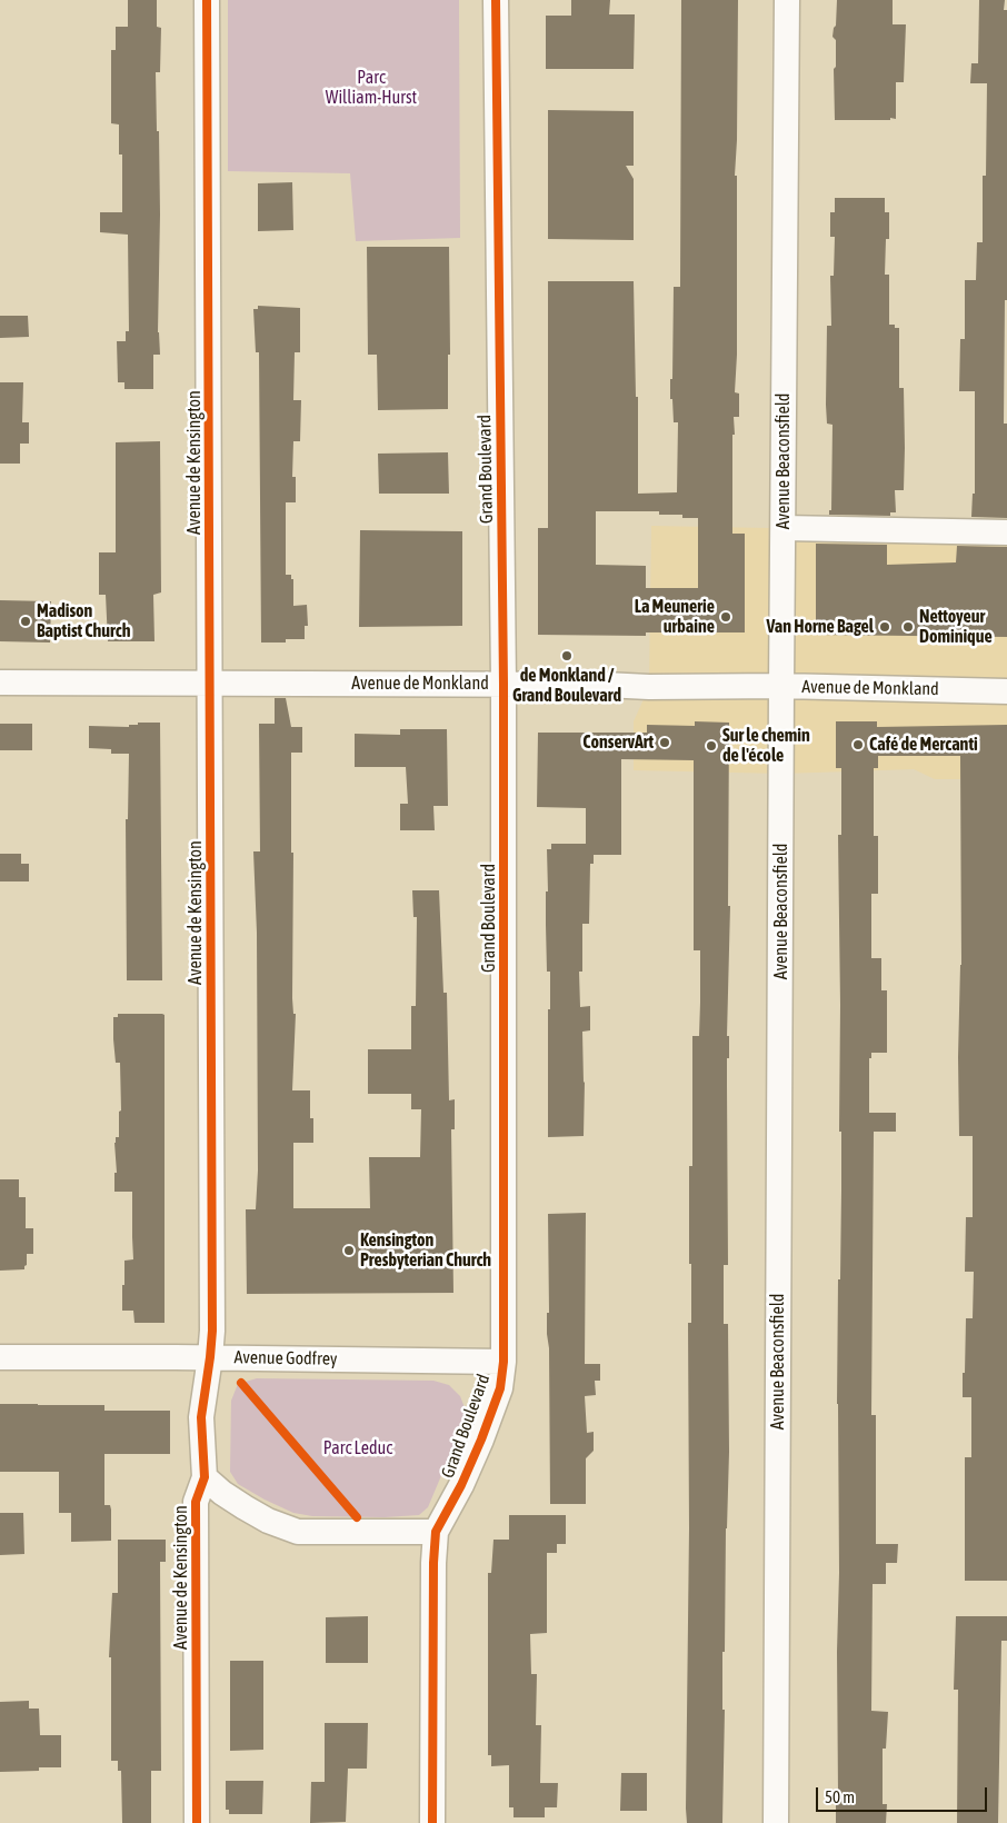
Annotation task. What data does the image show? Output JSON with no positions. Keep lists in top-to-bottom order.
{
  "streets": {
    "street": [
      "Avenue Beaconsfield",
      "Avenue de Kensington",
      "Grand Boulevard",
      "Avenue de Monkland",
      "Avenue Godfrey"
    ]
  },
  "crossings": [
    ["Avenue Beaconsfield", "Avenue de Monkland"],
    ["Avenue de Kensington", "Avenue de Monkland"],
    ["Avenue de Kensington", "Avenue Godfrey"],
    ["Grand Boulevard", "Avenue de Monkland"],
    ["Grand Boulevard", "Avenue Godfrey"]
  ],
  "parks": ["Parc William-Hurst", "Parc Leduc"],
  "places": [
    "La Meunerie urbaine",
    "Madison Baptist Church",
    "Van Horne Bagel",
    "Nettoyeur Dominique",
    "de Monkland / Grand Boulevard",
    "ConservArt",
    "Café de Mercanti",
    "Sur le chemin de l'école",
    "Kensington Presbyterian Church"
  ],
  "scale_bar": "50 m"
}
